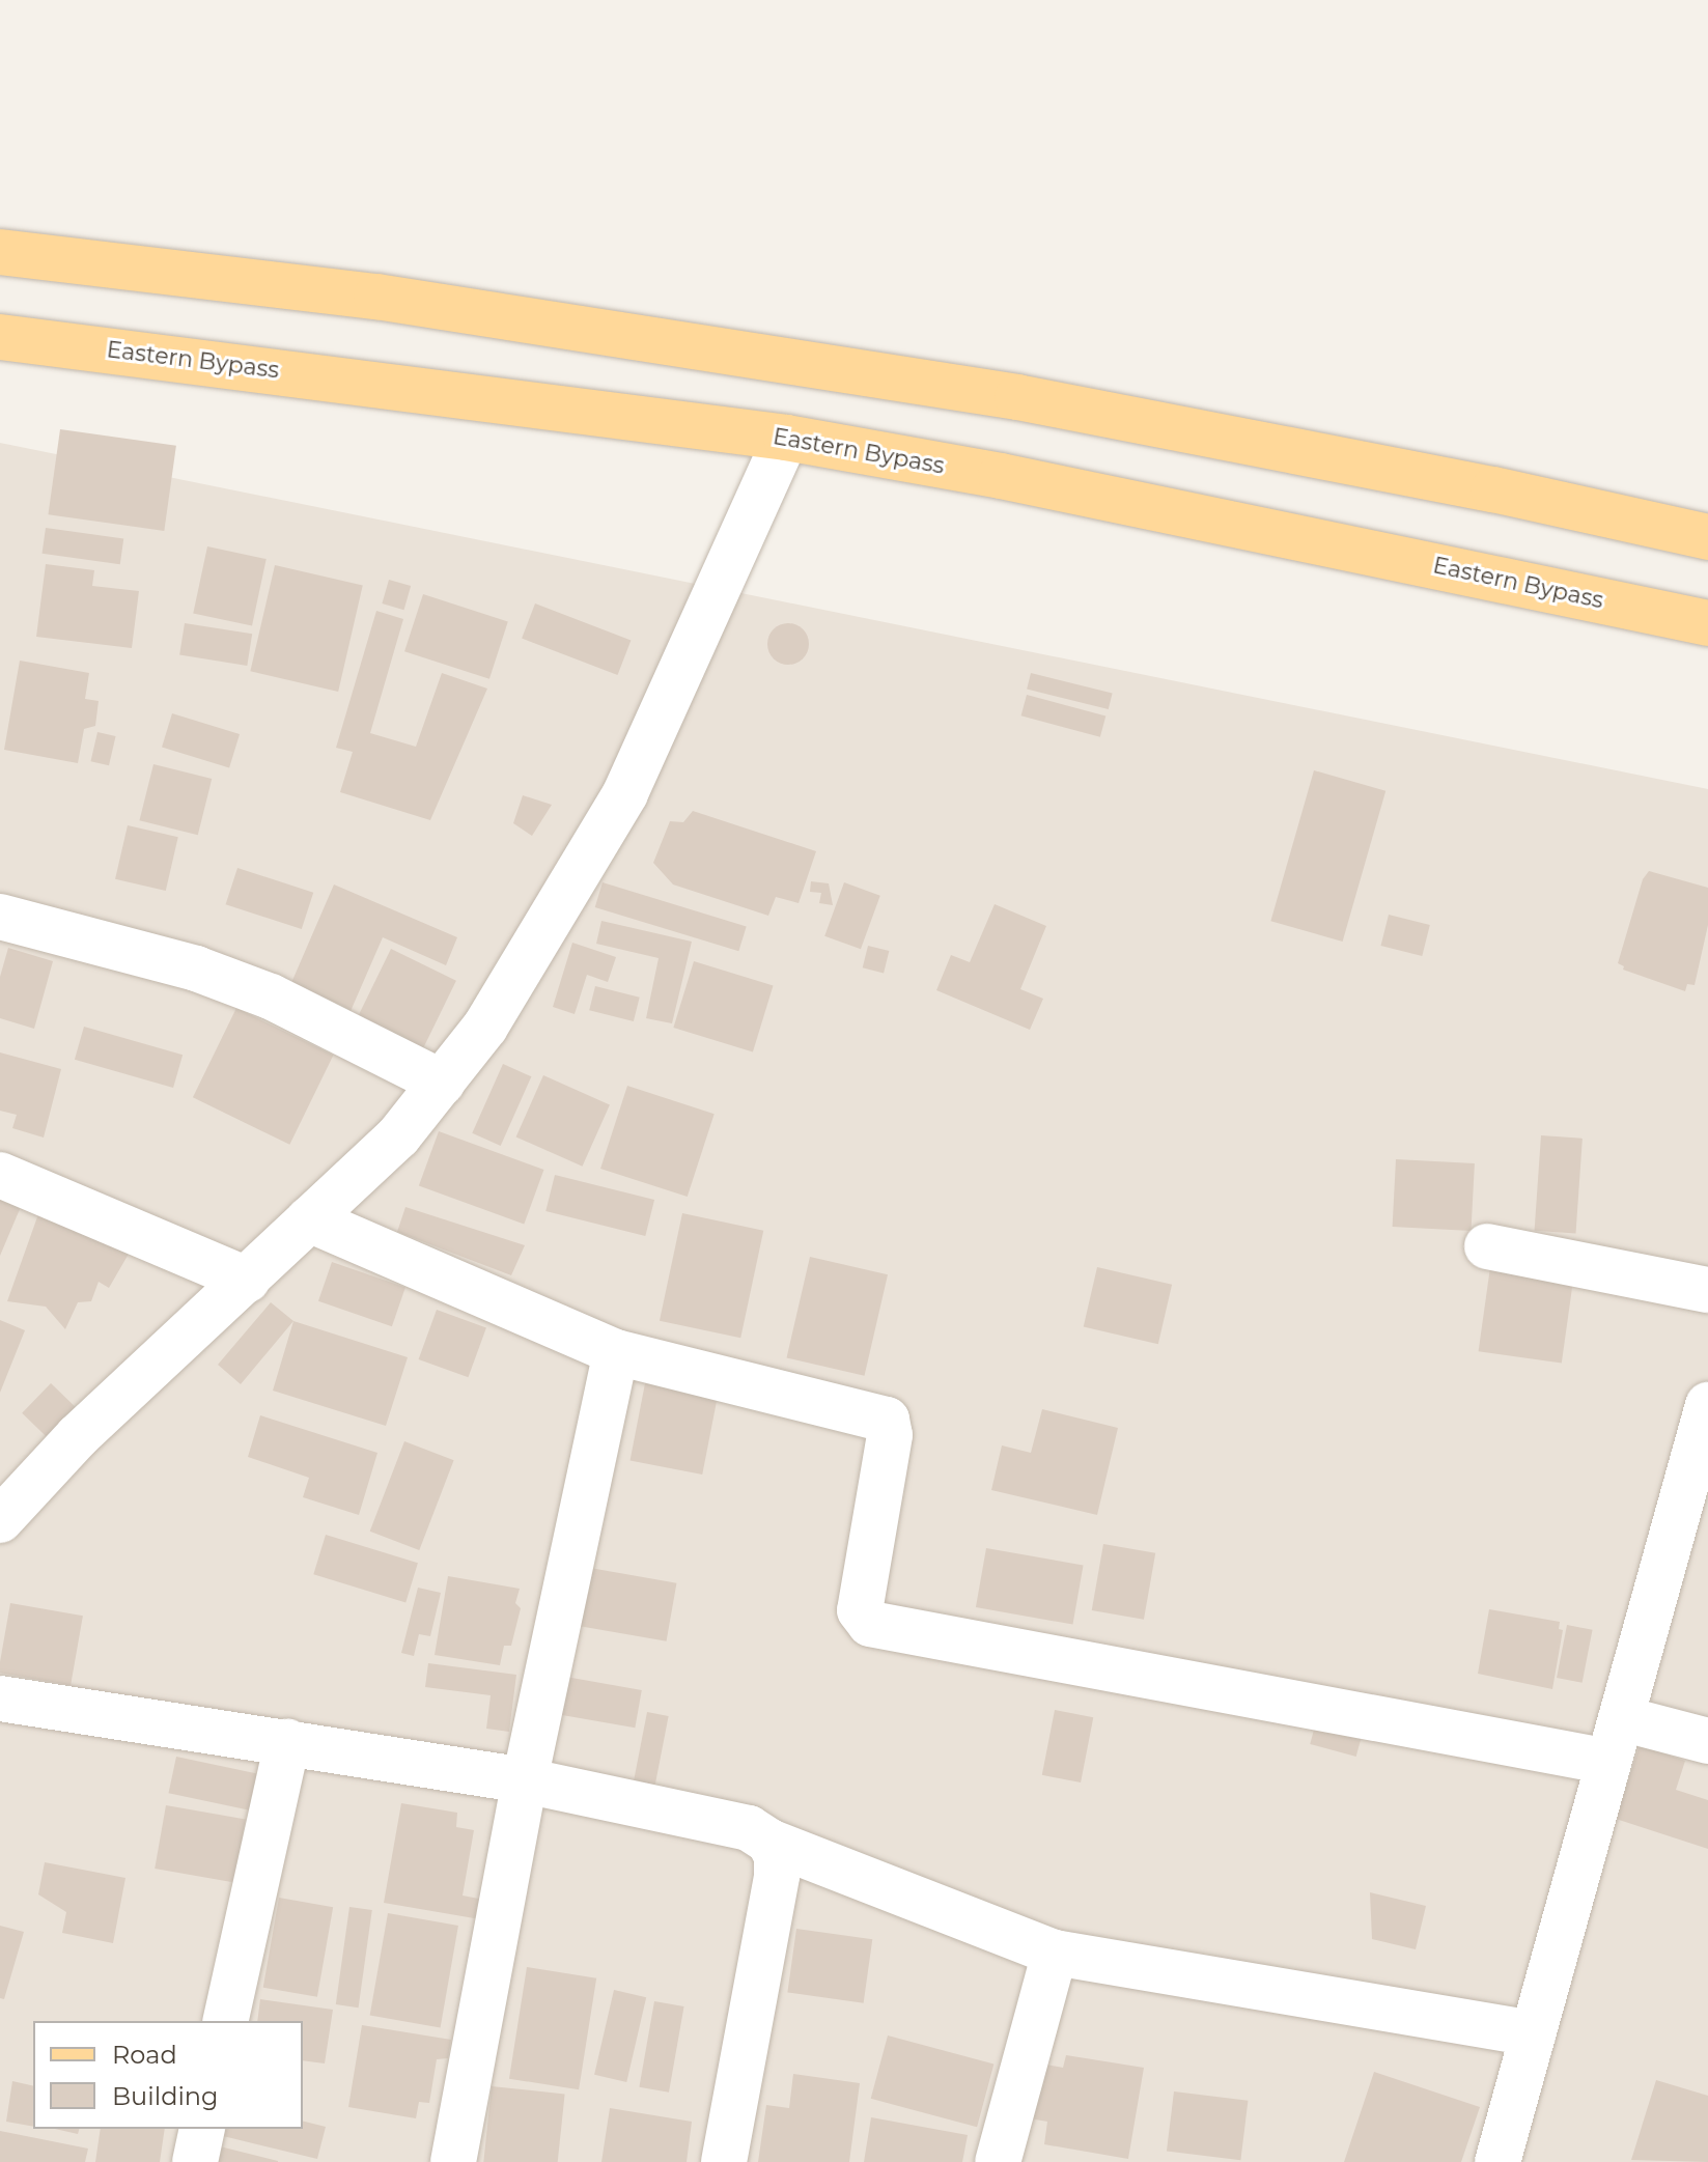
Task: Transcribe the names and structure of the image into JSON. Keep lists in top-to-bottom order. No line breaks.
{"streets":{"main road":["Eastern Bypass"]},"legend":["Road","Building"]}
